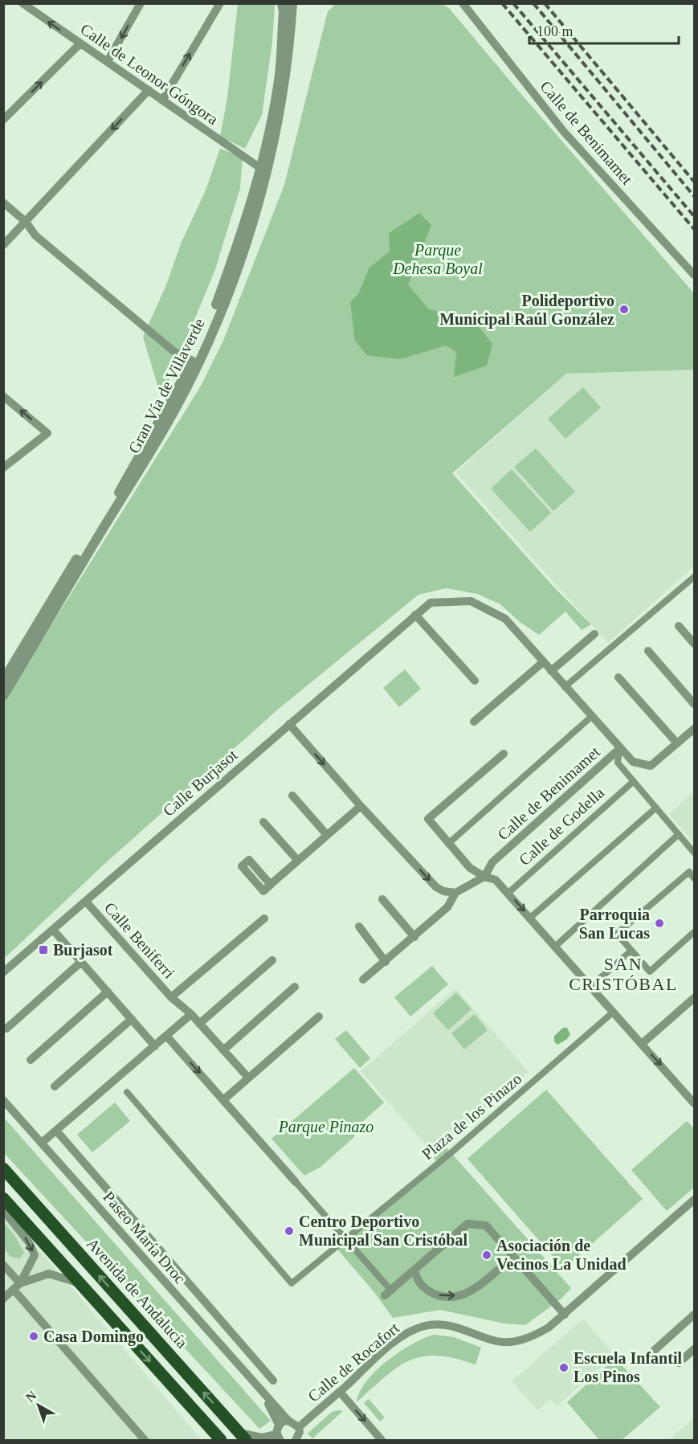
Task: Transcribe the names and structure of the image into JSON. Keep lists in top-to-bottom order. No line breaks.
{"streets":{"main road":["Avenida de Andalucía"],"street":["Calle de Leonor Góngora","Calle de Benimamet","Gran Vía de Villaverde","Calle Burjasot","Calle de Godella","Calle Beniferri","Plaza de los Pinazo","Paseo María Droc","Calle de Rocafort"]},"crossings":[["Calle de Leonor Góngora","Gran Vía de Villaverde"],["Calle de Benimamet","Calle Burjasot"],["Calle Burjasot","Calle Beniferri"],["Paseo María Droc","Calle de Rocafort"]],"districts":["SAN CRISTÓBAL"],"parks":["Parque Dehesa Boyal","Parque Pinazo"],"places":{"other":["Polideportivo Municipal Raúl González","Parroquia San Lucas","Centro Deportivo Municipal San Cristóbal","Asociación de Vecinos La Unidad","Casa Domingo","Escuela Infantil Los Pinos"],"transit":["Burjasot"]},"scale_bar":"100 m","north":"top left"}
